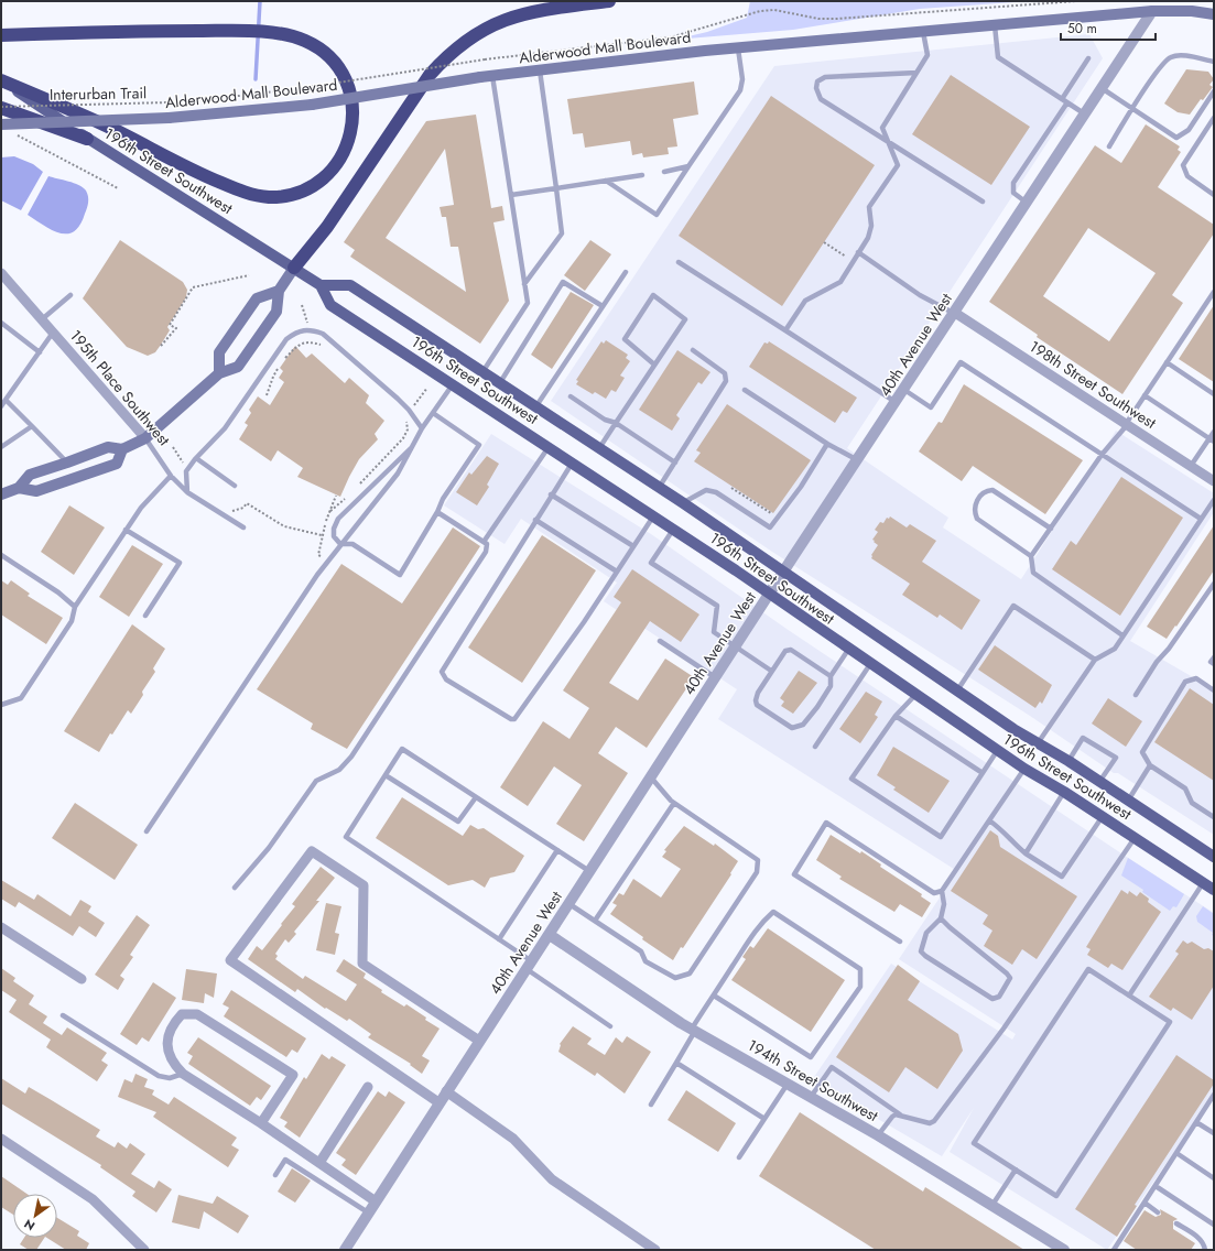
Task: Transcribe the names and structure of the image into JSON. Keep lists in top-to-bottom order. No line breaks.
{"streets":{"main road":["Alderwood Mall Boulevard","196th Street Southwest"],"street":["40th Avenue West","198th Street Southwest","195th Place Southwest","194th Street Southwest"],"path":["Interurban Trail"]},"crossings":[["Alderwood Mall Boulevard","40th Avenue West"],["196th Street Southwest","40th Avenue West"],["40th Avenue West","198th Street Southwest"],["40th Avenue West","194th Street Southwest"]],"scale_bar":"50 m","north":"bottom left"}
